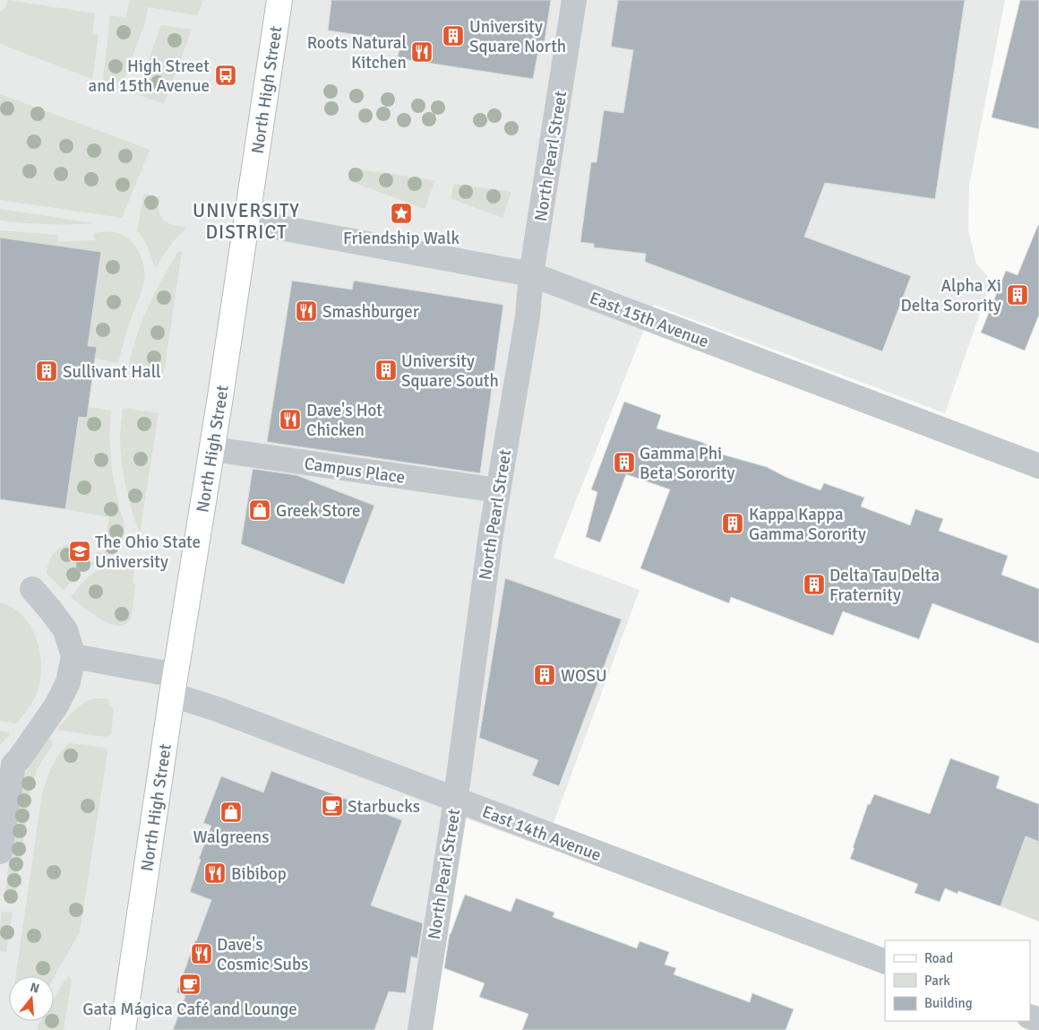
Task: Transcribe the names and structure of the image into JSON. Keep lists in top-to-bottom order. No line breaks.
{"streets":{"main road":["North High Street"],"street":["North Pearl Street","East 15th Avenue","Campus Place","East 14th Avenue"]},"crossings":[["North High Street","East 15th Avenue"],["North High Street","Campus Place"],["North High Street","East 14th Avenue"],["North Pearl Street","East 15th Avenue"],["North Pearl Street","Campus Place"],["North Pearl Street","East 14th Avenue"]],"districts":["UNIVERSITY DISTRICT"],"places":{"building":["University Square North","Alpha Xi Delta Sorority","University Square South","Sullivant Hall","Gamma Phi Beta Sorority","Kappa Kappa Gamma Sorority","Delta Tau Delta Fraternity","WOSU"],"restaurant":["Roots Natural Kitchen","Smashburger","Dave's Hot Chicken","Bibibop","Dave's Cosmic Subs"],"bus stop":["High Street and 15th Avenue"],"place":["Friendship Walk"],"shop":["Greek Store","Walgreens"],"school or university":["The Ohio State University"],"cafe":["Starbucks","Gata Mágica Café and Lounge"]},"legend":["Road","Park","Building"],"north":"top"}
